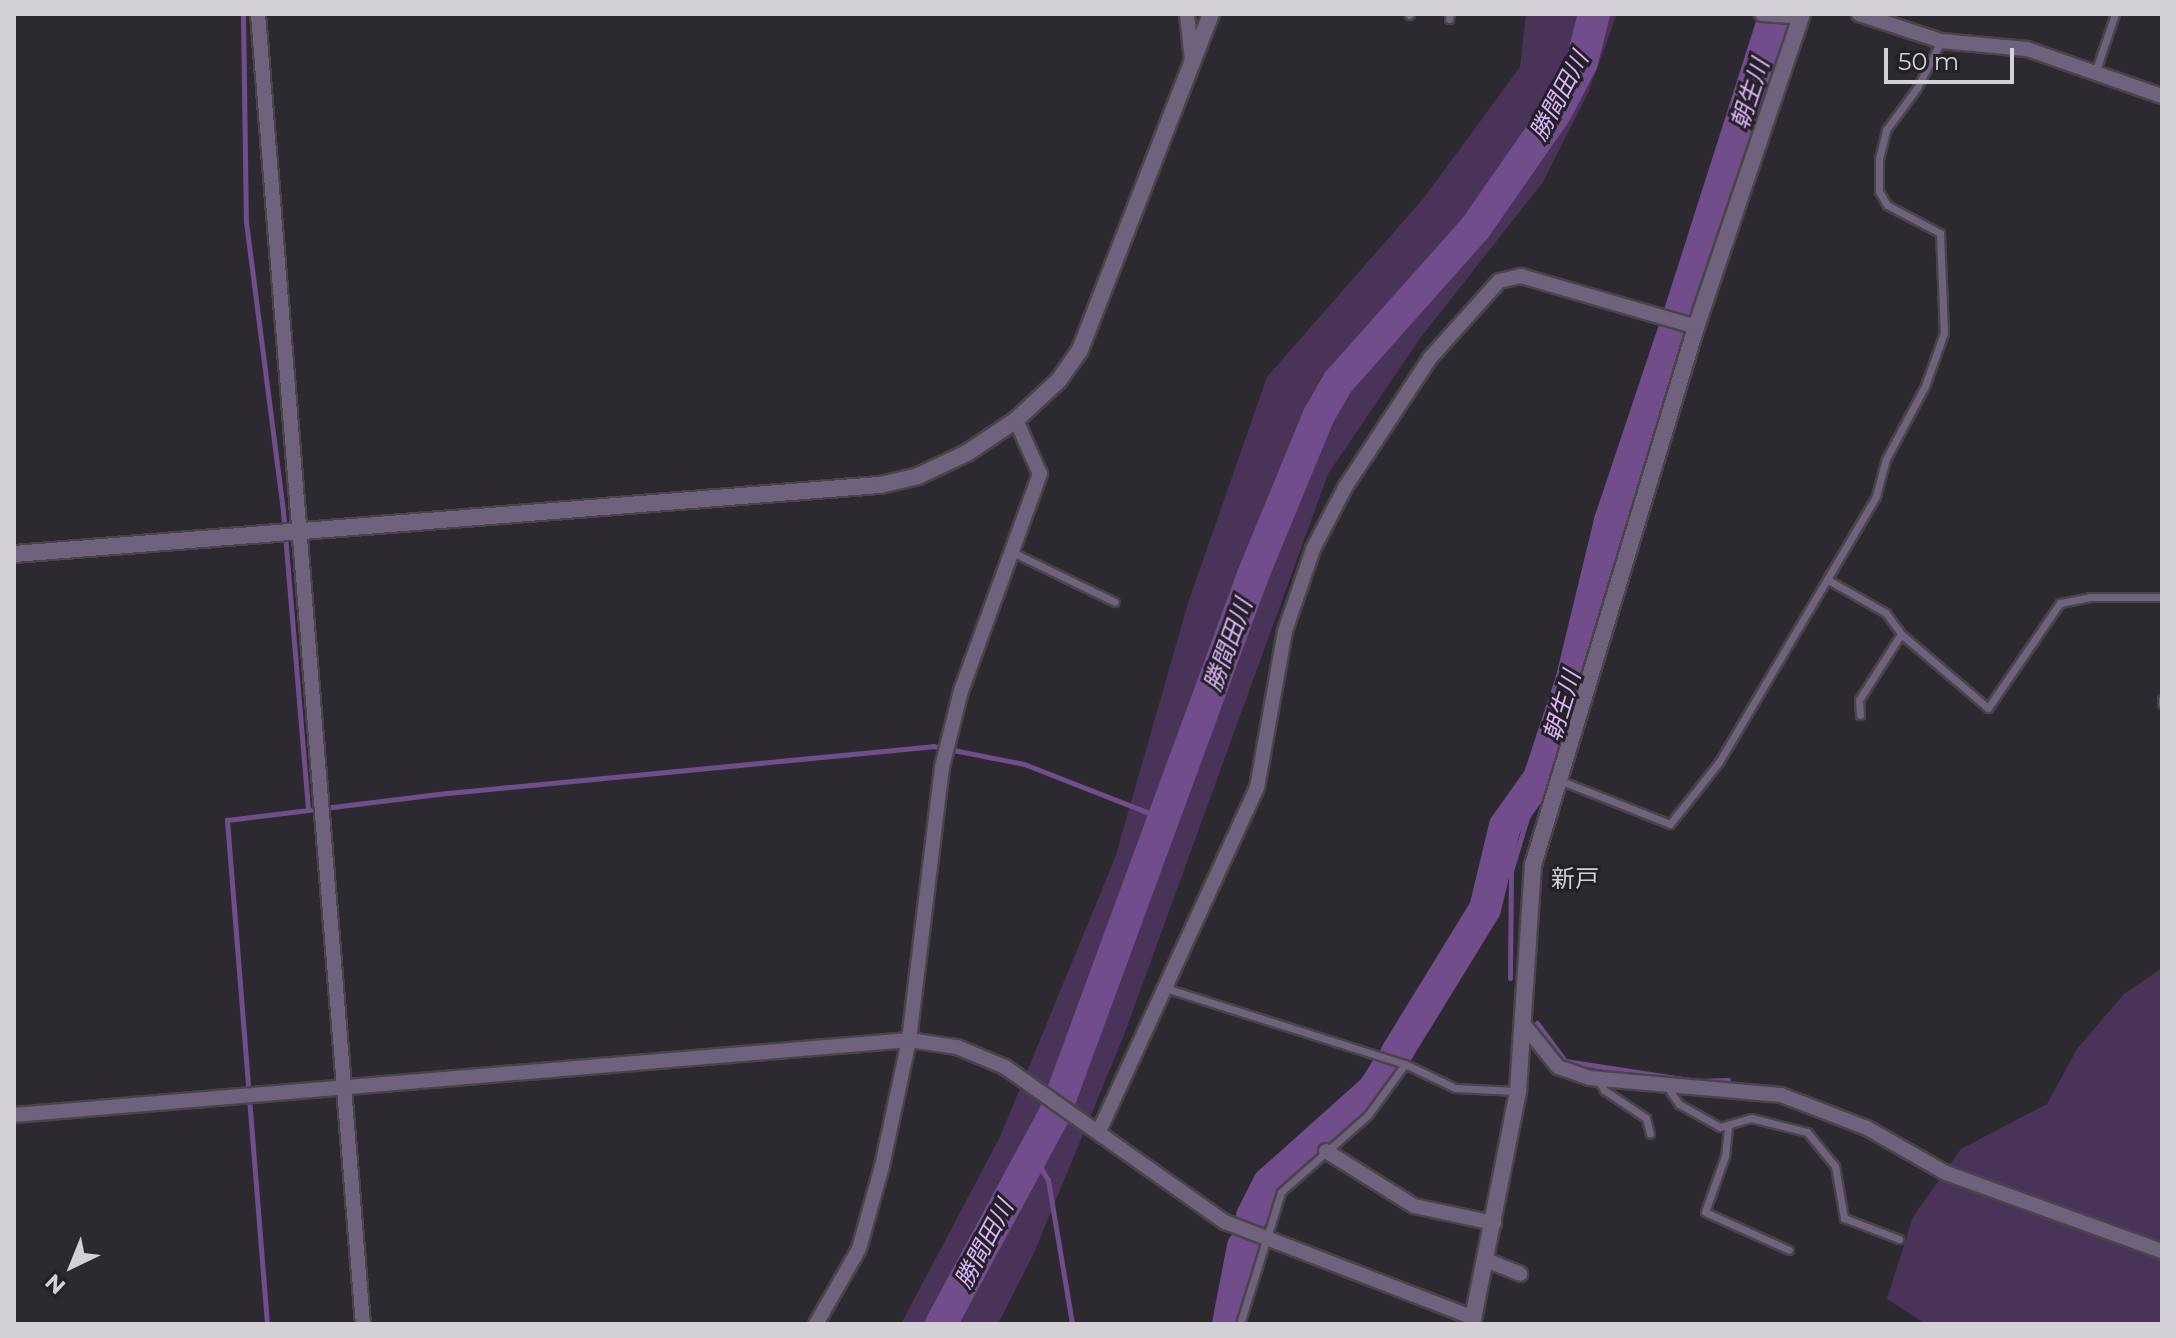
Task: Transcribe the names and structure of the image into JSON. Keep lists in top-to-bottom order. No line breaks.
{"districts":["新戸"],"water":["朝生川","勝間田川"],"scale_bar":"50 m","north":"bottom left"}
